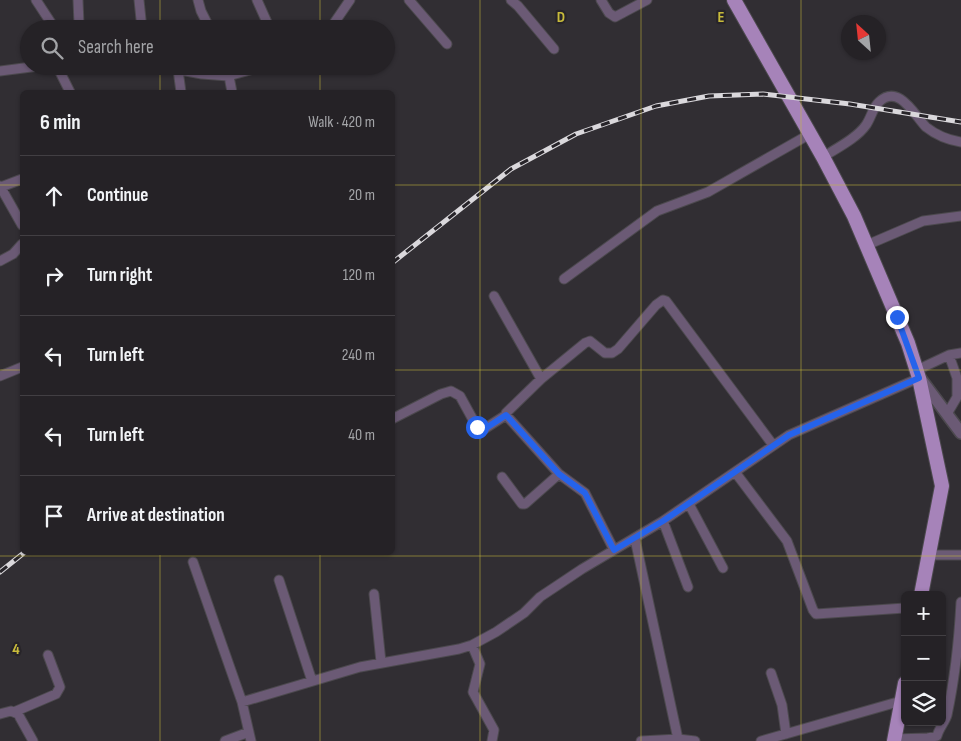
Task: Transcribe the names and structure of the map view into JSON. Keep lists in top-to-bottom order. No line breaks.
{"north":"top left","page":{"search":"Search here","heading":["6 min","Walk · 420 m"],"list":[["Continue","20 m"],["Turn right","120 m"],["Turn left","240 m"],["Turn left","40 m"],"Arrive at destination"],"map_buttons":["+","−"]},"grid":{"columns":["D","E"],"rows":["4"]}}
